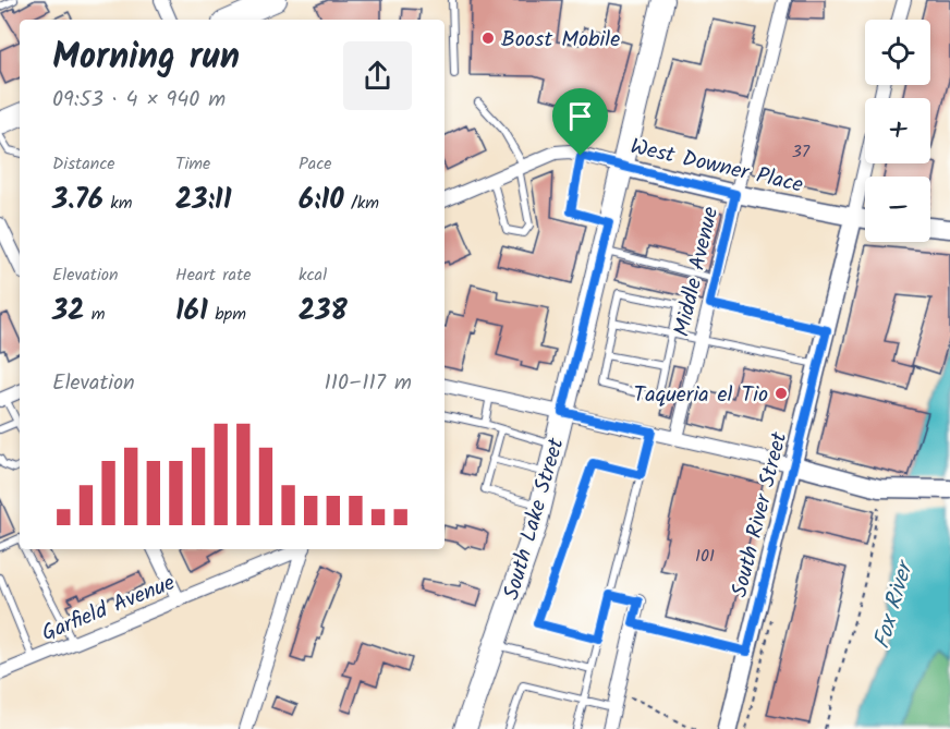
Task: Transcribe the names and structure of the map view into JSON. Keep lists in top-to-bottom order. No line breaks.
{"streets":{"main road":["South Lake Street"],"street":["West Downer Place","Middle Avenue","South River Street","Garfield Avenue"]},"crossings":[["West Downer Place","Middle Avenue"],["West Downer Place","South River Street"],["West Downer Place","South Lake Street"]],"water":["Fox River"],"places":["Boost Mobile","Taqueria el Tio"],"house_numbers":["37","101"],"page":{"map_buttons":["+","−"],"heading":["Morning run","09:53 · 4 × 940 m"],"stats":[["Distance","3.76 km"],["Time","23:11"],["Pace","6:10 /km"],["Elevation","32 m"],["Heart rate","161 bpm"],["kcal","238"]],"chart":["Elevation","110–117 m"]}}
